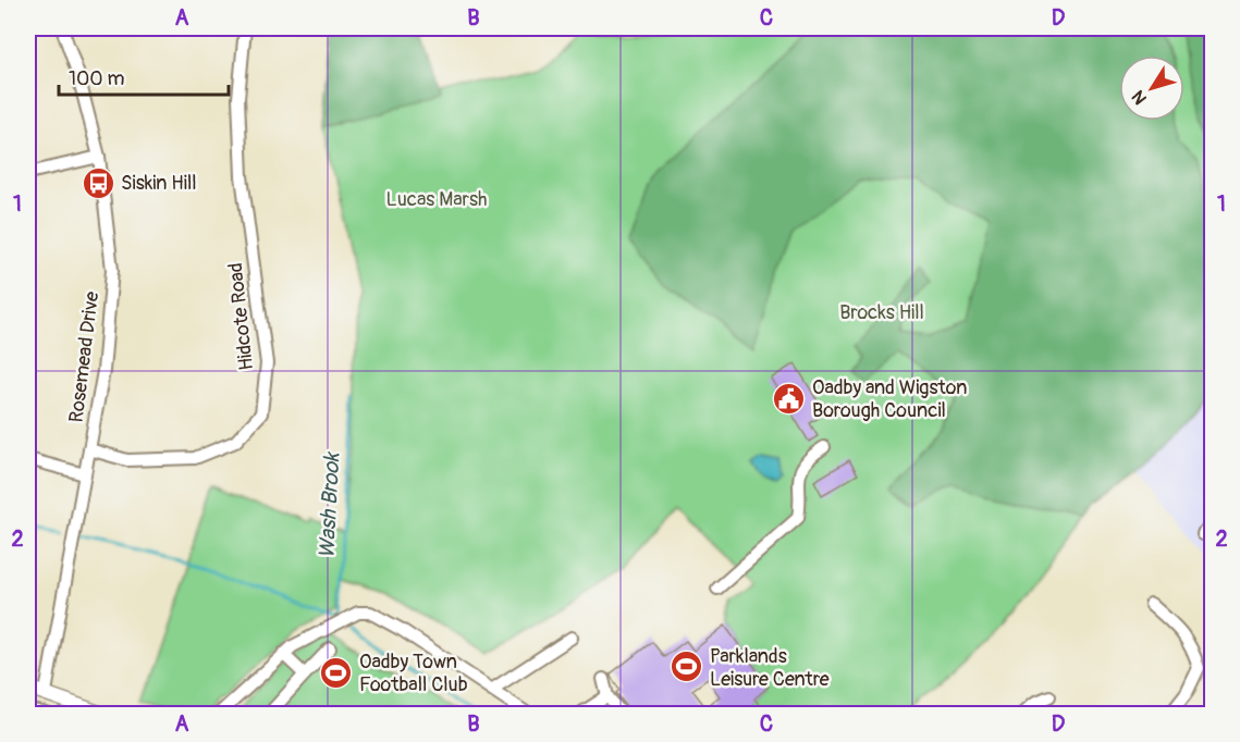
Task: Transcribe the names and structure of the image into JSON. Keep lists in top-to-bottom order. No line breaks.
{"streets":{"street":["Hidcote Road","Rosemead Drive"]},"crossings":[["Hidcote Road","Rosemead Drive"]],"water":["Wash Brook"],"parks":["Lucas Marsh","Brocks Hill"],"places":{"bus stop":["Siskin Hill"],"public building":["Oadby and Wigston Borough Council"],"sports":["Parklands Leisure Centre","Oadby Town Football Club"]},"scale_bar":"100 m","north":"bottom left","grid":{"columns":["A","B","C","D"],"rows":["1","2"]}}
